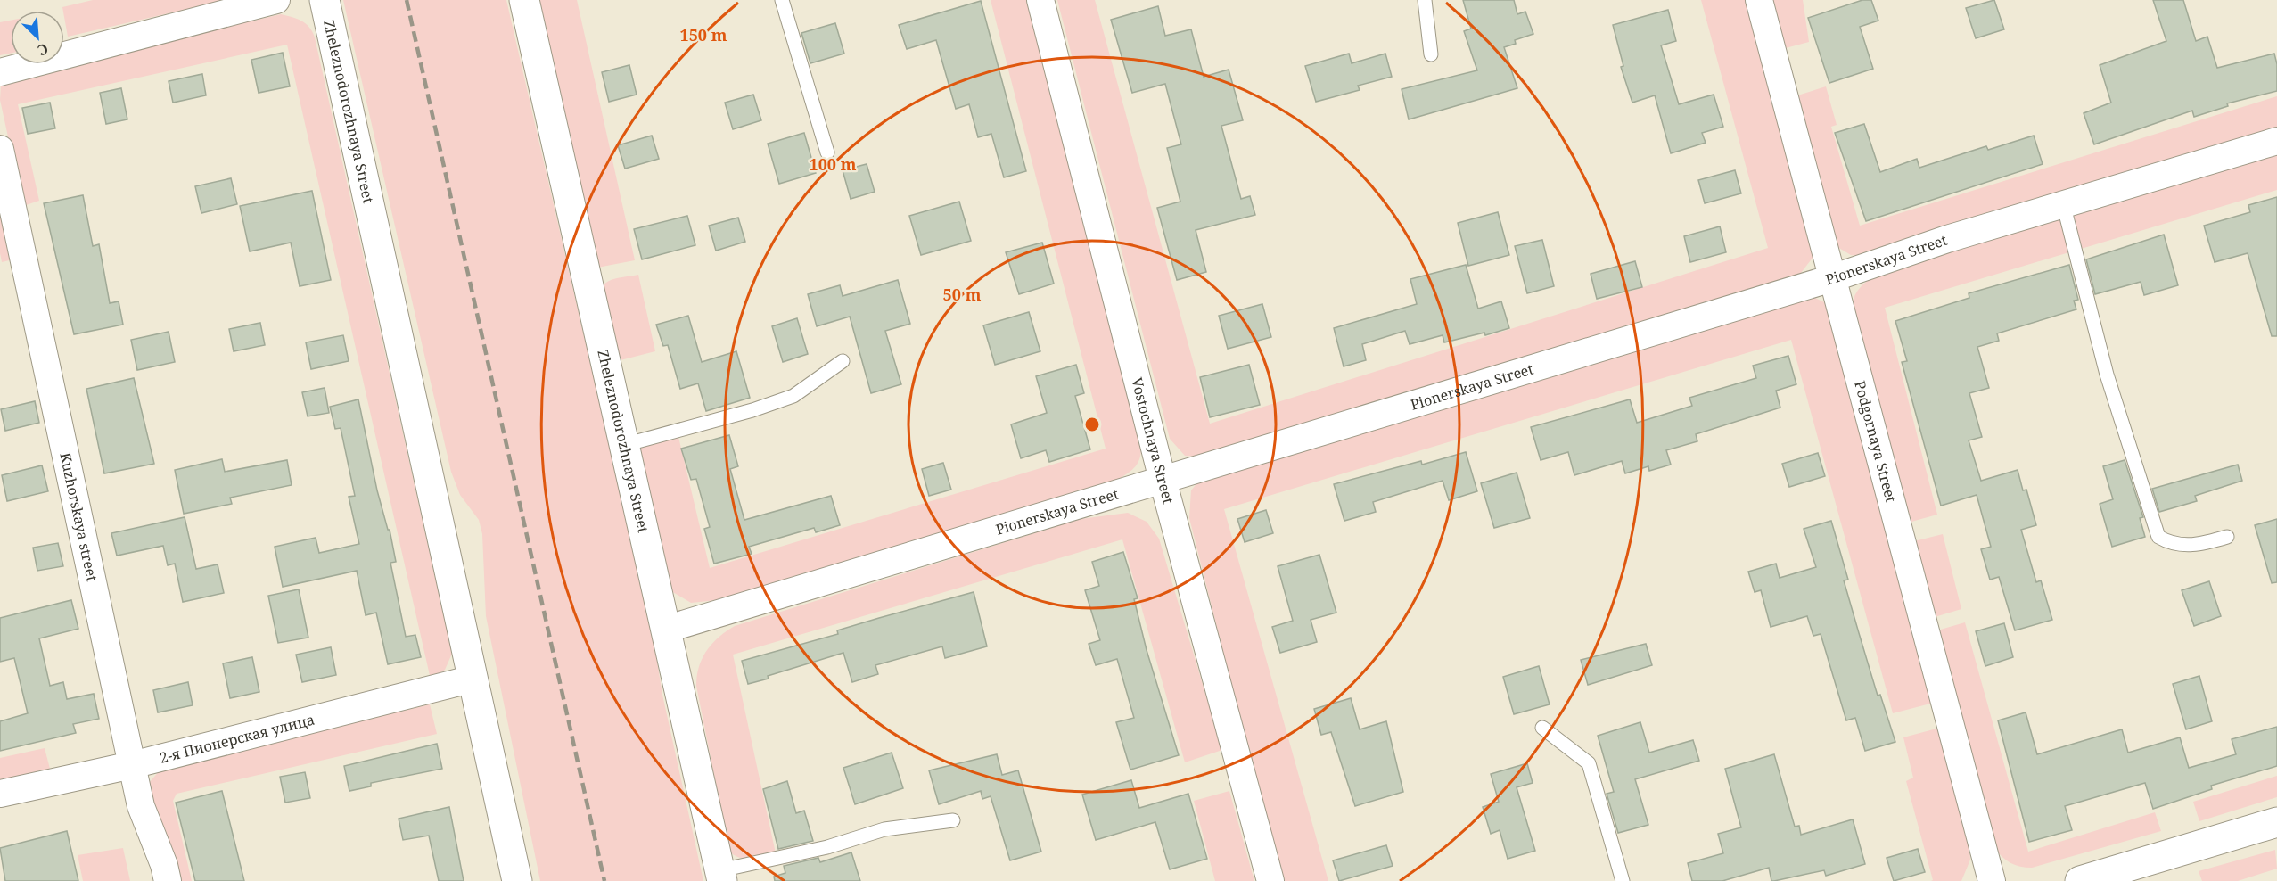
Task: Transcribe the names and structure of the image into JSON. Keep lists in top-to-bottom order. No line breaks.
{"streets":{"street":["Zheleznodorozhnaya Street","Pionerskaya Street","Podgornaya Street","Vostochnaya Street","Kuzhorskaya street","2-я Пионерская улица"]},"crossings":[["Zheleznodorozhnaya Street","Pionerskaya Street"],["Zheleznodorozhnaya Street","2-я Пионерская улица"],["Pionerskaya Street","Podgornaya Street"],["Pionerskaya Street","Vostochnaya Street"],["Kuzhorskaya street","2-я Пионерская улица"]],"north":"bottom right","rings":["150 m","100 m","50 m"]}
